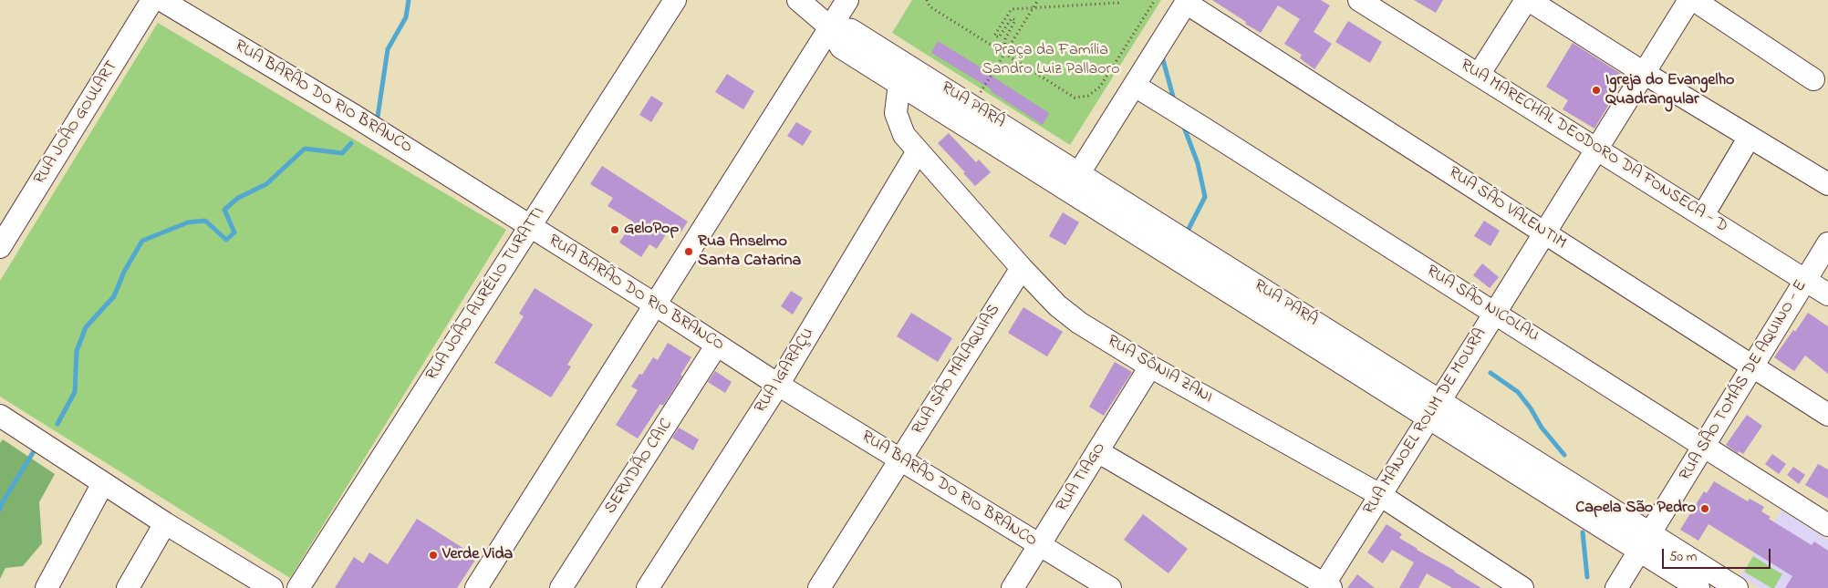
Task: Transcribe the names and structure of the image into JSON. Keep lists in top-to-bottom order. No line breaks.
{"streets":{"street":["RUA BARÃO DO RIO BRANCO","RUA PARÁ","RUA JOÃO GOULART","RUA MARECHAL DEODORO DA FONSECA - D","RUA SÃO VALENTIM","RUA JOÃO AURÉLIO TURATTI","RUA SÃO NICOLAU","RUA SÃO MALAQUIAS","RUA SÔNIA ZANI","RUA IGARAÇU","RUA SÃO TOMÁS DE AQUINO - E","RUA MANOEL ROLIM DE MOURA","SERVIDÃO CAIC","RUA TIAGO"]},"crossings":[["RUA BARÃO DO RIO BRANCO","RUA JOÃO AURÉLIO TURATTI"],["RUA BARÃO DO RIO BRANCO","RUA SÃO MALAQUIAS"],["RUA BARÃO DO RIO BRANCO","RUA IGARAÇU"],["RUA BARÃO DO RIO BRANCO","SERVIDÃO CAIC"],["RUA BARÃO DO RIO BRANCO","RUA TIAGO"],["RUA PARÁ","RUA SÔNIA ZANI"],["RUA PARÁ","RUA SÃO TOMÁS DE AQUINO - E"],["RUA PARÁ","RUA MANOEL ROLIM DE MOURA"],["RUA MARECHAL DEODORO DA FONSECA - D","RUA SÃO TOMÁS DE AQUINO - E"],["RUA MARECHAL DEODORO DA FONSECA - D","RUA MANOEL ROLIM DE MOURA"],["RUA SÃO VALENTIM","RUA SÃO TOMÁS DE AQUINO - E"],["RUA SÃO VALENTIM","RUA MANOEL ROLIM DE MOURA"],["RUA SÃO NICOLAU","RUA SÃO TOMÁS DE AQUINO - E"],["RUA SÃO NICOLAU","RUA MANOEL ROLIM DE MOURA"],["RUA SÃO MALAQUIAS","RUA SÔNIA ZANI"],["RUA SÔNIA ZANI","RUA IGARAÇU"],["RUA SÔNIA ZANI","RUA MANOEL ROLIM DE MOURA"],["RUA SÔNIA ZANI","RUA TIAGO"]],"parks":["Praça da Família Sandro Luiz Pallaoro"],"places":["Igreja do Evangelho Quadrangular","GeloPop","Rua Anselmo Santa Catarina","Capela São Pedro","Verde Vida"],"scale_bar":"50 m"}
